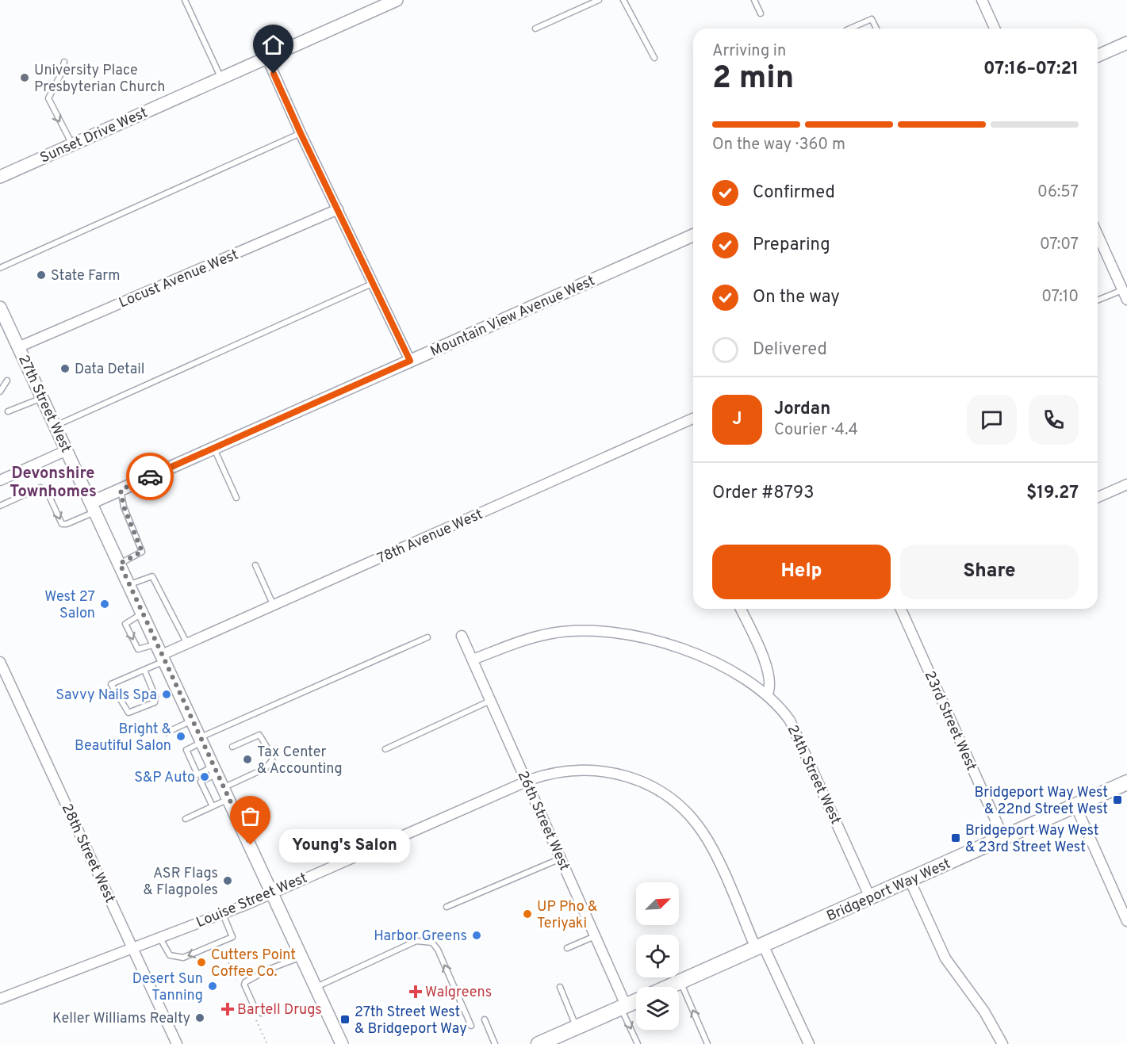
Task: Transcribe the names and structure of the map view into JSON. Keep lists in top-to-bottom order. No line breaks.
{"streets":{"main road":["Bridgeport Way West"],"street":["Sunset Drive West","Locust Avenue West","Mountain View Avenue West","27th Street West","78th Avenue West","23rd Street West","24th Street West","26th Street West","28th Street West","Louise Street West"]},"crossings":[["Locust Avenue West","27th Street West"],["Mountain View Avenue West","27th Street West"],["27th Street West","78th Avenue West"],["27th Street West","Louise Street West"],["23rd Street West","Bridgeport Way West"],["24th Street West","26th Street West"],["24th Street West","Bridgeport Way West"],["26th Street West","Louise Street West"],["28th Street West","Louise Street West"],["Bridgeport Way West","Louise Street West"]],"districts":["Devonshire Townhomes"],"places":{"other":["University Place Presbyterian Church","State Farm","Data Detail","West 27 Salon","Savvy Nails Spa","Bright & Beautiful Salon","Tax Center & Accounting","S&P Auto","Young's Salon","ASR Flags & Flagpoles","UP Pho & Teriyaki","Harbor Greens","Cutters Point Coffee Co.","Desert Sun Tanning","Keller Williams Realty"],"transit":["Bridgeport Way West & 22nd Street West","Bridgeport Way West & 23rd Street West","27th Street West & Bridgeport Way"],"health":["Walgreens","Bartell Drugs"]},"north":"top right","page":{"heading":["2 min","Arriving in","07:16–07:21"],"panel":["Jordan","Courier · 4.4","Order #8793","$19.27"],"bar":"On the way · 360 m","list":[["Confirmed","06:57"],["Preparing","07:07"],["On the way","07:10"],"Delivered"],"round":"J","buttons":["Help","Share"],"bubble":"Young's Salon"}}
